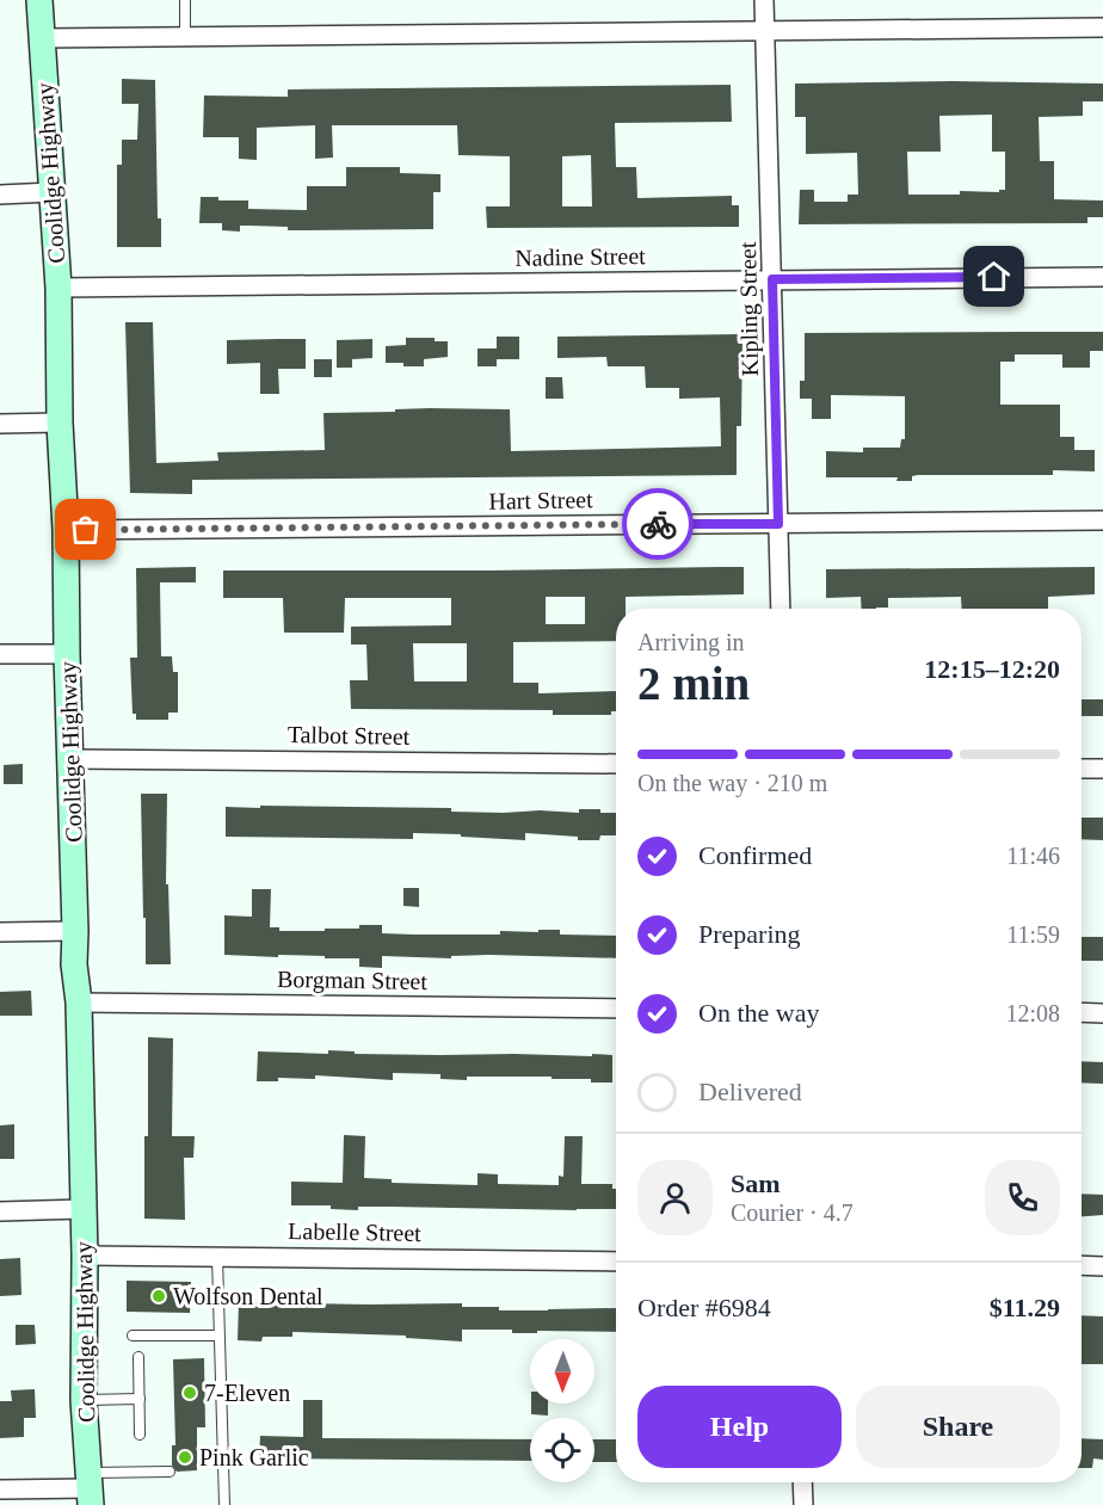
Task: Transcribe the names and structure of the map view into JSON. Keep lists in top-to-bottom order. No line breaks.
{"streets":{"main road":["Coolidge Highway"],"street":["Nadine Street","Kipling Street","Hart Street","Talbot Street","Borgman Street","Labelle Street"]},"crossings":[["Coolidge Highway","Nadine Street"],["Coolidge Highway","Hart Street"],["Coolidge Highway","Talbot Street"],["Coolidge Highway","Borgman Street"],["Coolidge Highway","Labelle Street"],["Nadine Street","Kipling Street"],["Kipling Street","Hart Street"]],"places":["Wolfson Dental","7-Eleven","Pink Garlic"],"north":"bottom","page":{"heading":["2 min","Arriving in","12:15–12:20"],"panel":["Sam","Courier · 4.7","Order #6984","$11.29"],"bar":"On the way · 210 m","list":[["Confirmed","11:46"],["Preparing","11:59"],["On the way","12:08"],"Delivered"],"buttons":["Help","Share"]}}
